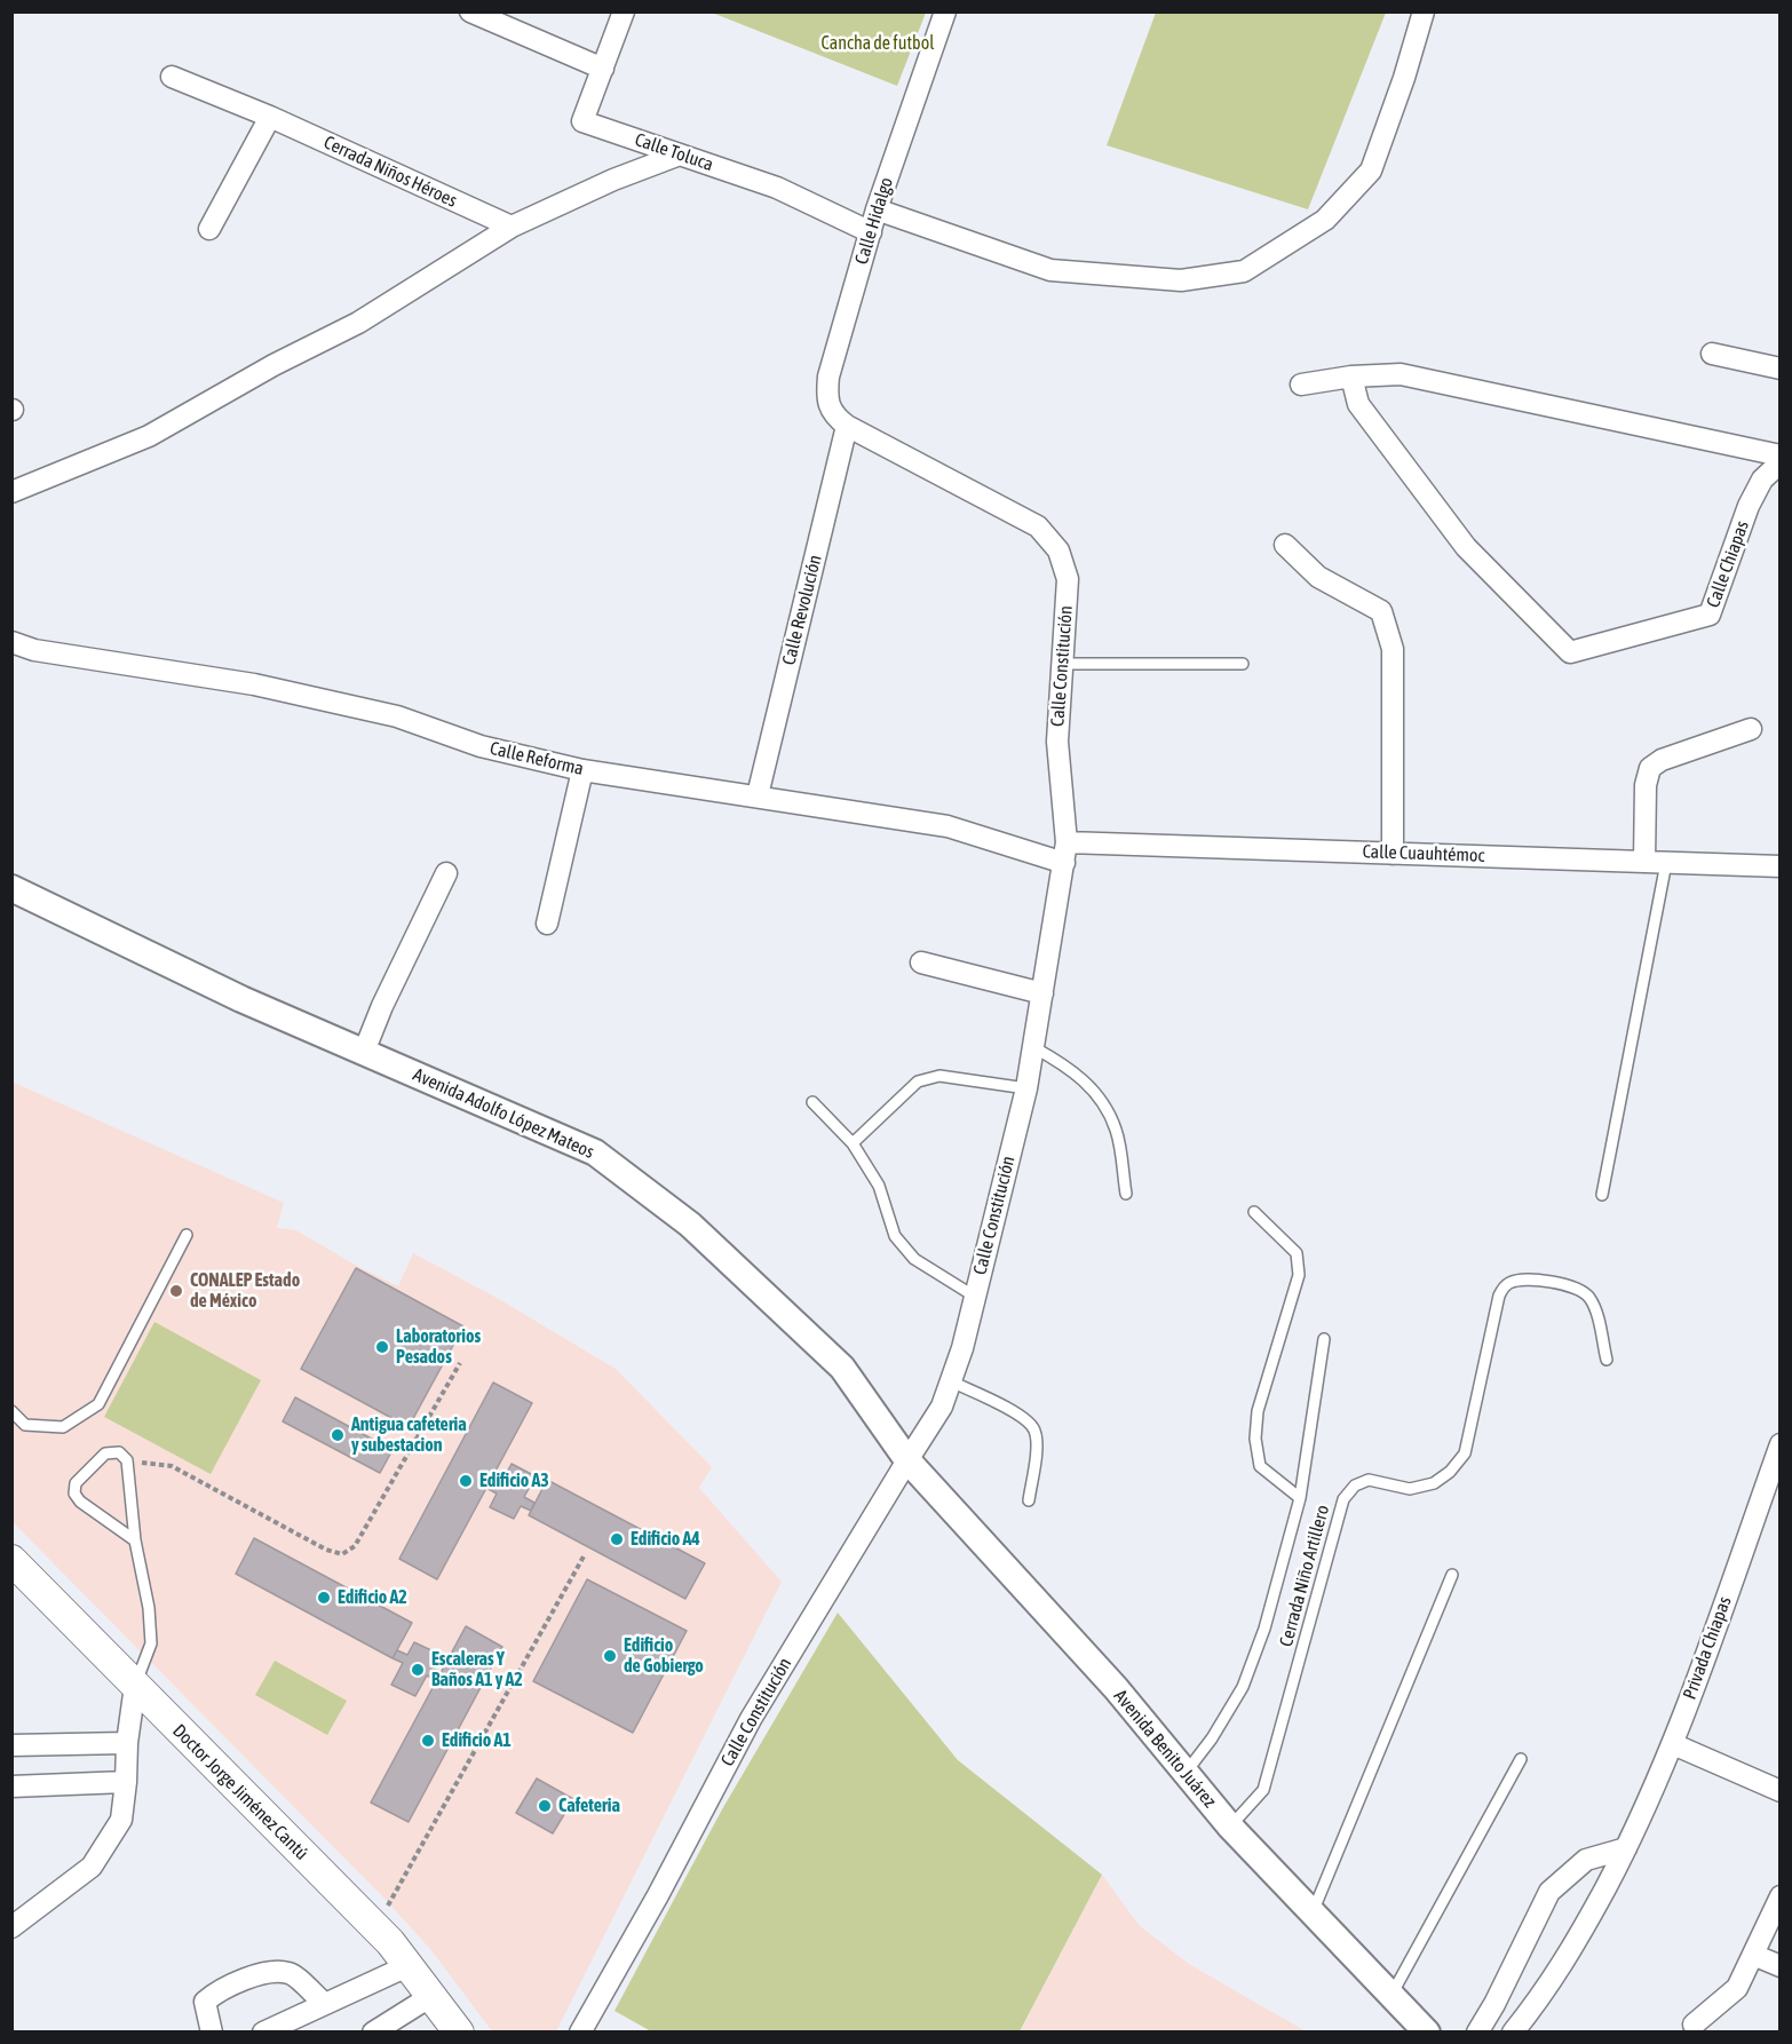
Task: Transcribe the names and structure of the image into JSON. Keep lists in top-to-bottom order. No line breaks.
{"streets":{"main road":["Doctor Jorge Jiménez Cantú"],"street":["Calle Toluca","Cerrada Niños Héroes","Calle Hidalgo","Calle Chiapas","Calle Revolución","Calle Constitución","Calle Reforma","Calle Cuauhtémoc","Avenida Adolfo López Mateos","Privada Chiapas","Avenida Benito Juárez"],"lane":["Cerrada Niño Artillero"]},"crossings":[["Calle Toluca","Calle Hidalgo"],["Calle Hidalgo","Calle Revolución"],["Calle Hidalgo","Calle Constitución"],["Calle Revolución","Calle Constitución"],["Calle Revolución","Calle Reforma"],["Calle Constitución","Calle Reforma"],["Calle Constitución","Calle Cuauhtémoc"],["Calle Constitución","Avenida Adolfo López Mateos"],["Calle Constitución","Avenida Benito Juárez"],["Avenida Adolfo López Mateos","Avenida Benito Juárez"],["Cerrada Niño Artillero","Avenida Benito Juárez"]],"parks":["Cancha de futbol"],"places":["CONALEP Estado de México","Laboratorios Pesados","Antigua cafeteria y subestacion","Edificio A3","Edificio A4","Edificio A2","Edificio de Gobiergo","Escaleras Y Baños A1 y A2","Edificio A1","Cafeteria"]}
